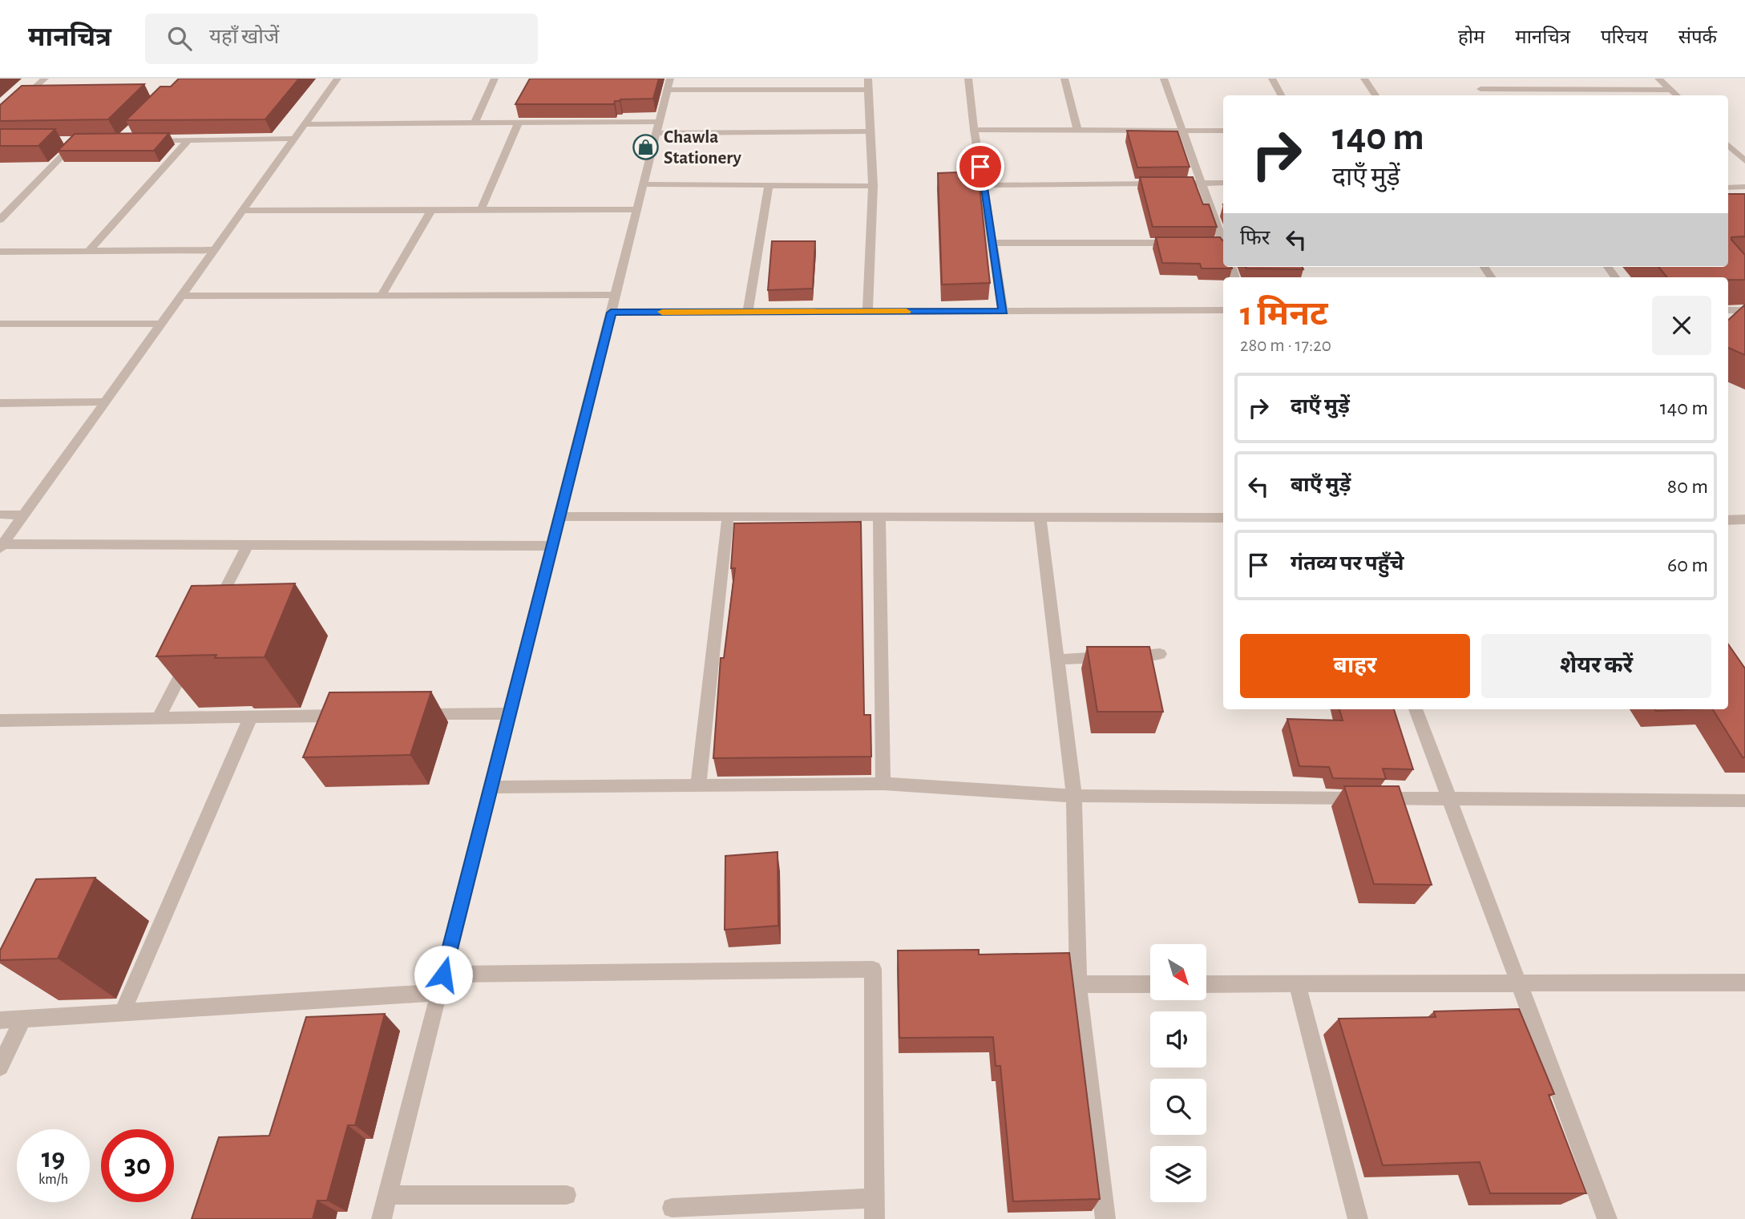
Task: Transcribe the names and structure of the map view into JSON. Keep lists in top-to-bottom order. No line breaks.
{"places":{"shop":["Chawla Stationery"]},"north":"bottom right","page":{"header":"मानचित्र","search":"यहाँ खोजें","nav":["होम","मानचित्र","परिचय","संपर्क"],"turn":["140 m","दाएँ मुड़ें"],"then":"फिर","heading":["1 मिनट","280 m · 17:20"],"list":[{"name":"दाएँ मुड़ें","value":"140 m"},{"name":"बाएँ मुड़ें","value":"80 m"},{"name":"गंतव्य पर पहुँचे","value":"60 m"}],"buttons":["बाहर","शेयर करें"],"speed":"19 km/h","limit":"30"}}
